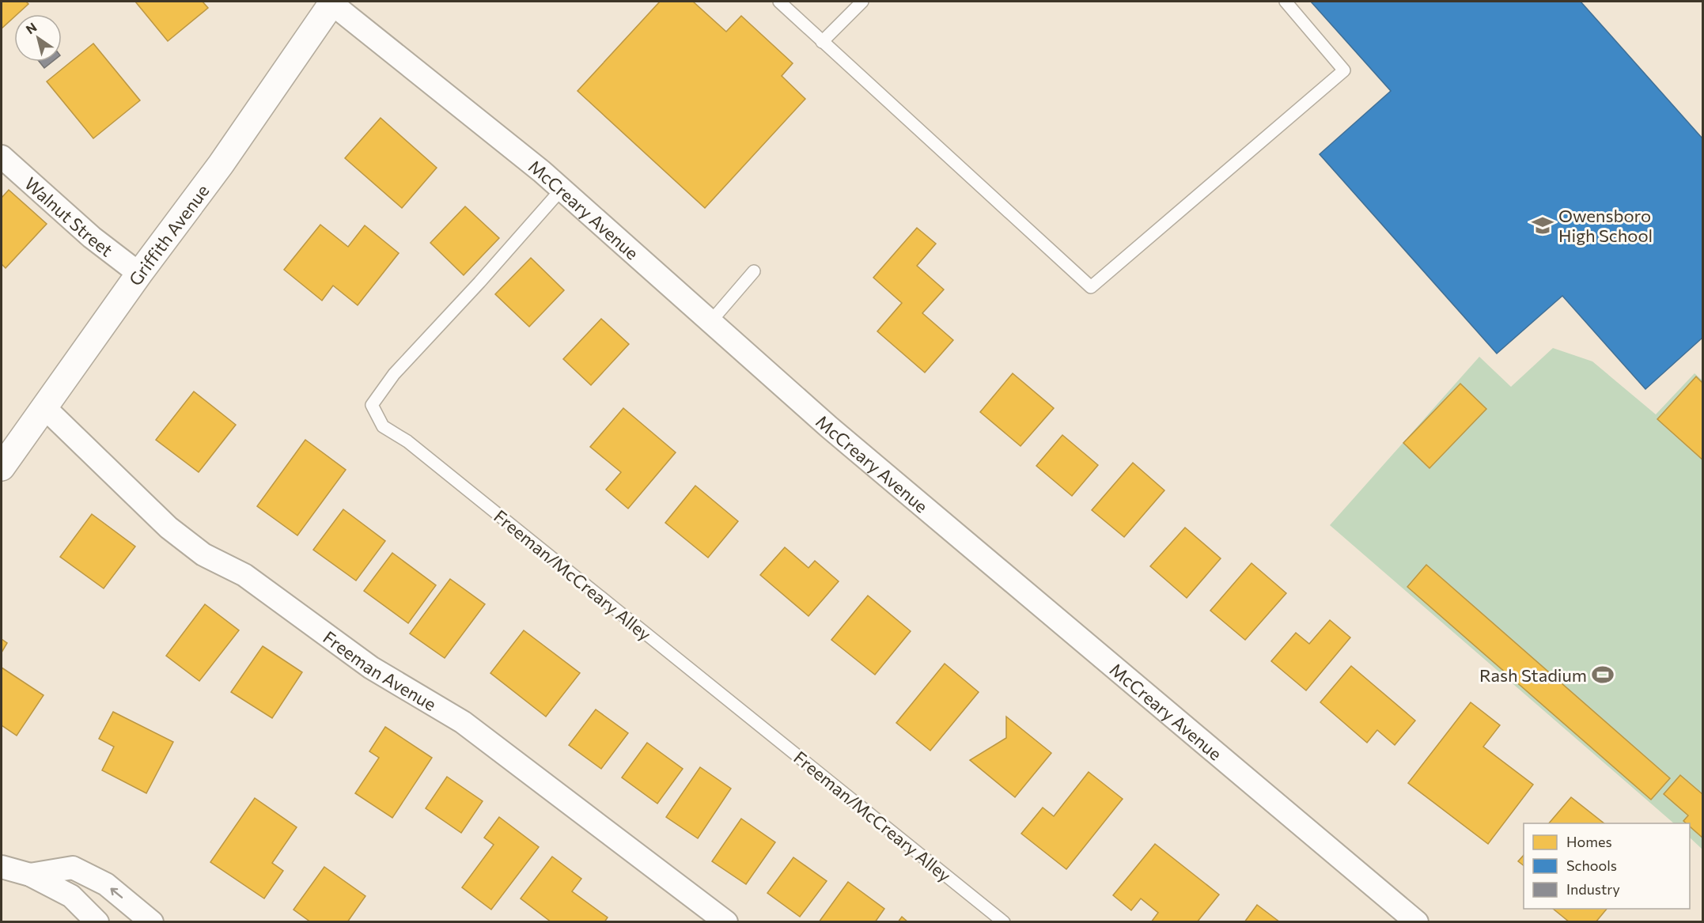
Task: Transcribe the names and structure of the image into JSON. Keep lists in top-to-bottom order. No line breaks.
{"streets":{"street":["McCreary Avenue","Walnut Street","Griffith Avenue","Freeman Avenue"],"lane":["Freeman/McCreary Alley"]},"crossings":[["McCreary Avenue","Griffith Avenue"],["McCreary Avenue","Freeman/McCreary Alley"],["Walnut Street","Griffith Avenue"],["Griffith Avenue","Freeman Avenue"]],"places":{"school or university":["Owensboro High School"],"sports":["Rash Stadium"]},"legend":["Homes","Schools","Industry"],"north":"top left"}
